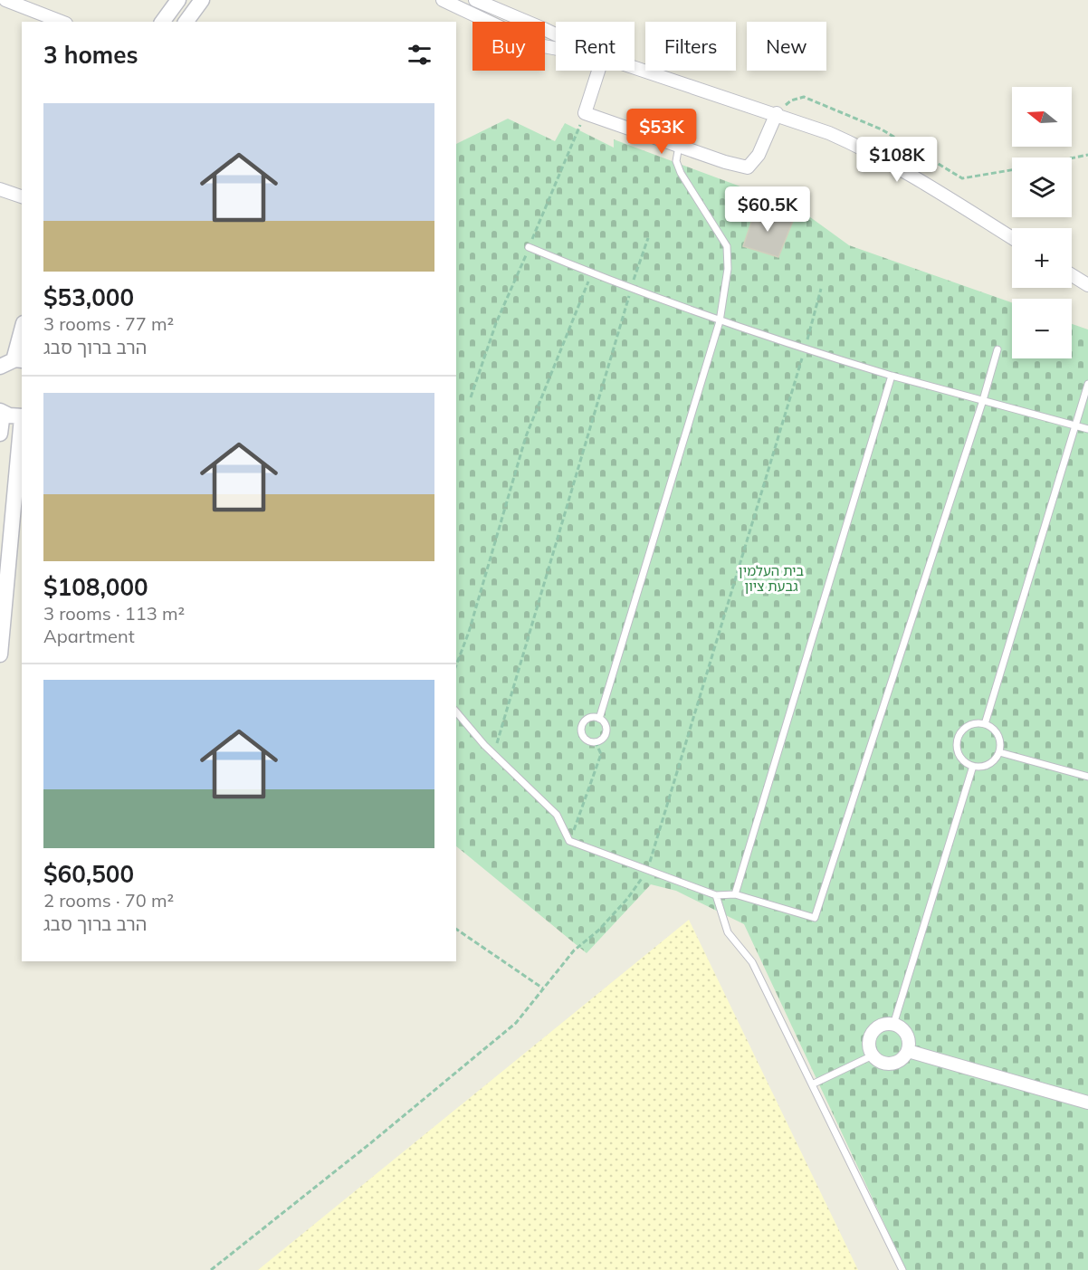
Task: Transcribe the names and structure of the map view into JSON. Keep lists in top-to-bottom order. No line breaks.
{"parks":["בית העלמין גבעת ציון"],"north":"left","page":{"chip":["Buy","Rent","Filters","New"],"heading":"3 homes","map_buttons":["+","−"],"list":[{"name":"$53,000","note":"3 rooms · 77 m² · הרב ברוך סבג"},{"name":"$108,000","note":"3 rooms · 113 m² · Apartment"},{"name":"$60,500","note":"2 rooms · 70 m² · הרב ברוך סבג"}],"price":["$53K","$108K","$60.5K"]}}
